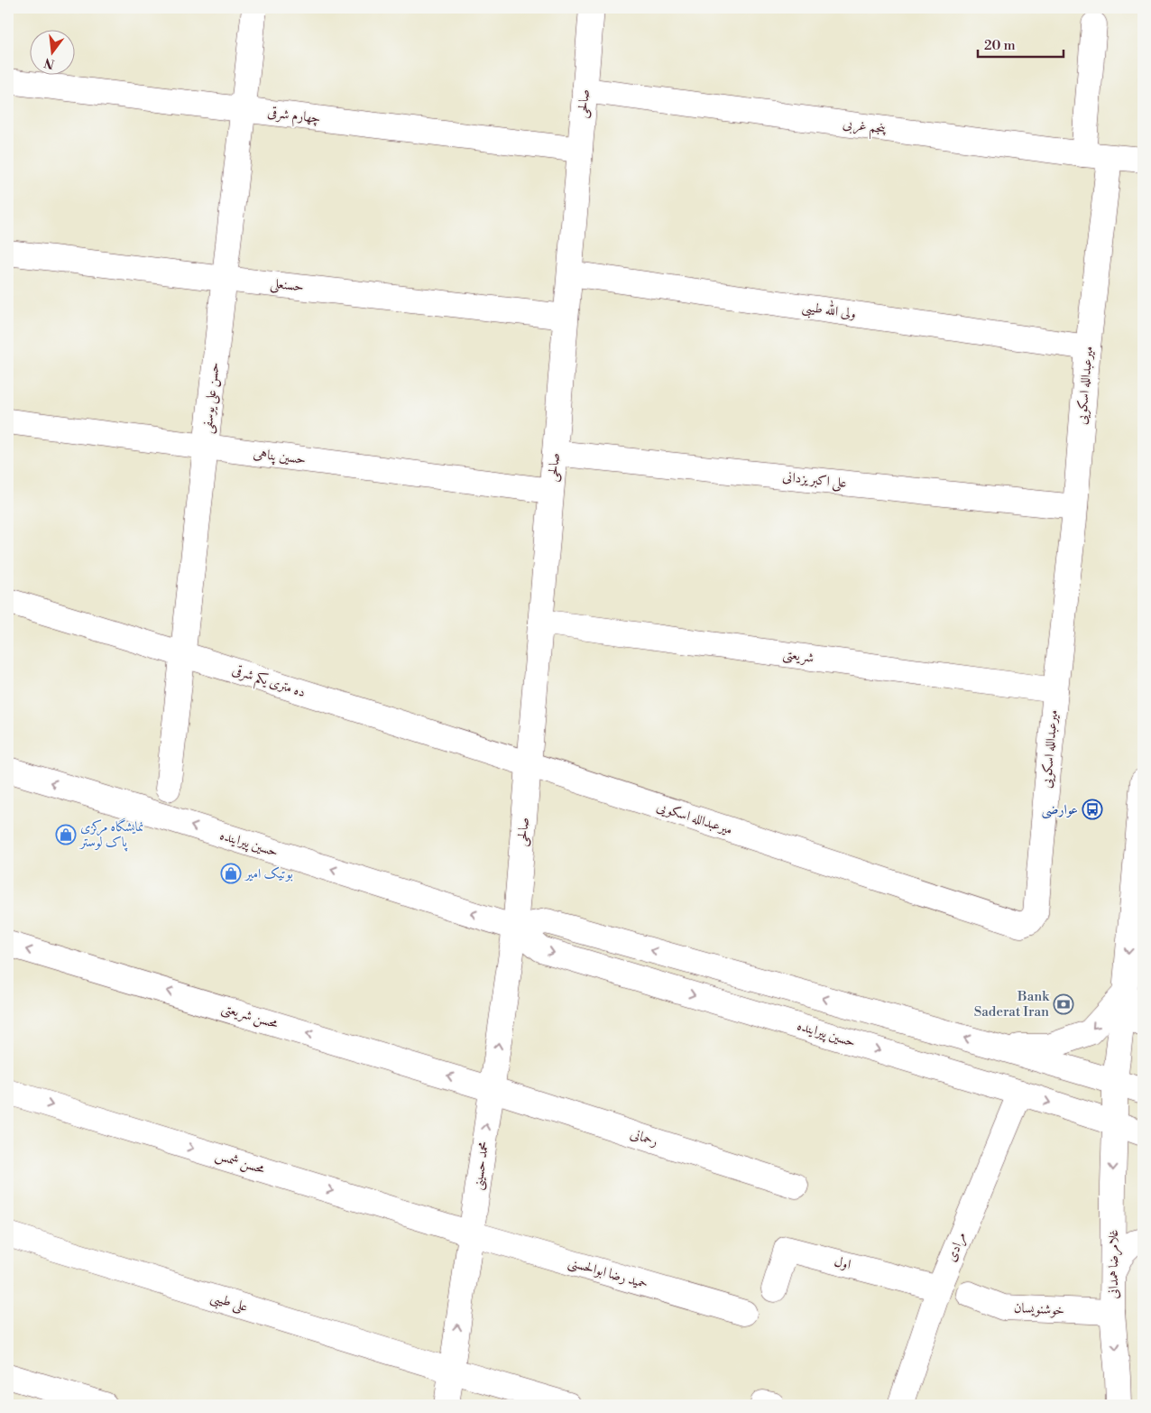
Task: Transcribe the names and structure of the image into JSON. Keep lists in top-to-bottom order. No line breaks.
{"streets":{"street":["صالحی","چهارم شرقی","پنجم غربی","حسنعلی","ولی الله طیبی","میرعبدالله اسکویی","حسن علی یوسفی","حسین پناهی","علی اکبر یزدانی","شریعتی","ده متری یکم شرقی","حسین پیراینده","محسن شریعتی","رحمانی","محسن شمس","محمد حسینی","مرادی","اول","غلامرضا همدانی","حمید رضا ابوالحسنی","علی طیبی","خوشنویسان"]},"crossings":[["صالحی","چهارم شرقی"],["صالحی","پنجم غربی"],["صالحی","حسنعلی"],["صالحی","ولی الله طیبی"],["صالحی","میرعبدالله اسکویی"],["صالحی","حسین پناهی"],["صالحی","علی اکبر یزدانی"],["صالحی","شریعتی"],["صالحی","ده متری یکم شرقی"],["صالحی","حسین پیراینده"],["صالحی","محمد حسینی"],["چهارم شرقی","حسن علی یوسفی"],["پنجم غربی","میرعبدالله اسکویی"],["حسنعلی","حسن علی یوسفی"],["ولی الله طیبی","میرعبدالله اسکویی"],["میرعبدالله اسکویی","علی اکبر یزدانی"],["میرعبدالله اسکویی","شریعتی"],["میرعبدالله اسکویی","ده متری یکم شرقی"],["حسن علی یوسفی","حسین پناهی"],["حسن علی یوسفی","ده متری یکم شرقی"],["حسین پیراینده","محمد حسینی"],["حسین پیراینده","مرادی"],["حسین پیراینده","غلامرضا همدانی"],["محسن شریعتی","رحمانی"],["محسن شریعتی","محمد حسینی"],["رحمانی","محمد حسینی"],["محسن شمس","محمد حسینی"],["محسن شمس","حمید رضا ابوالحسنی"],["محمد حسینی","حمید رضا ابوالحسنی"],["محمد حسینی","علی طیبی"],["مرادی","اول"],["غلامرضا همدانی","خوشنویسان"]],"one_way":["محسن شریعتی","محسن شمس","محمد حسینی","غلامرضا همدانی"],"places":{"bus stop":["عوارضی"],"shop":["نمایشگاه مرکزی پاک لوستر","بوتیک امیر"],"bank":["Bank Saderat Iran"]},"scale_bar":"20 m","north":"bottom"}
